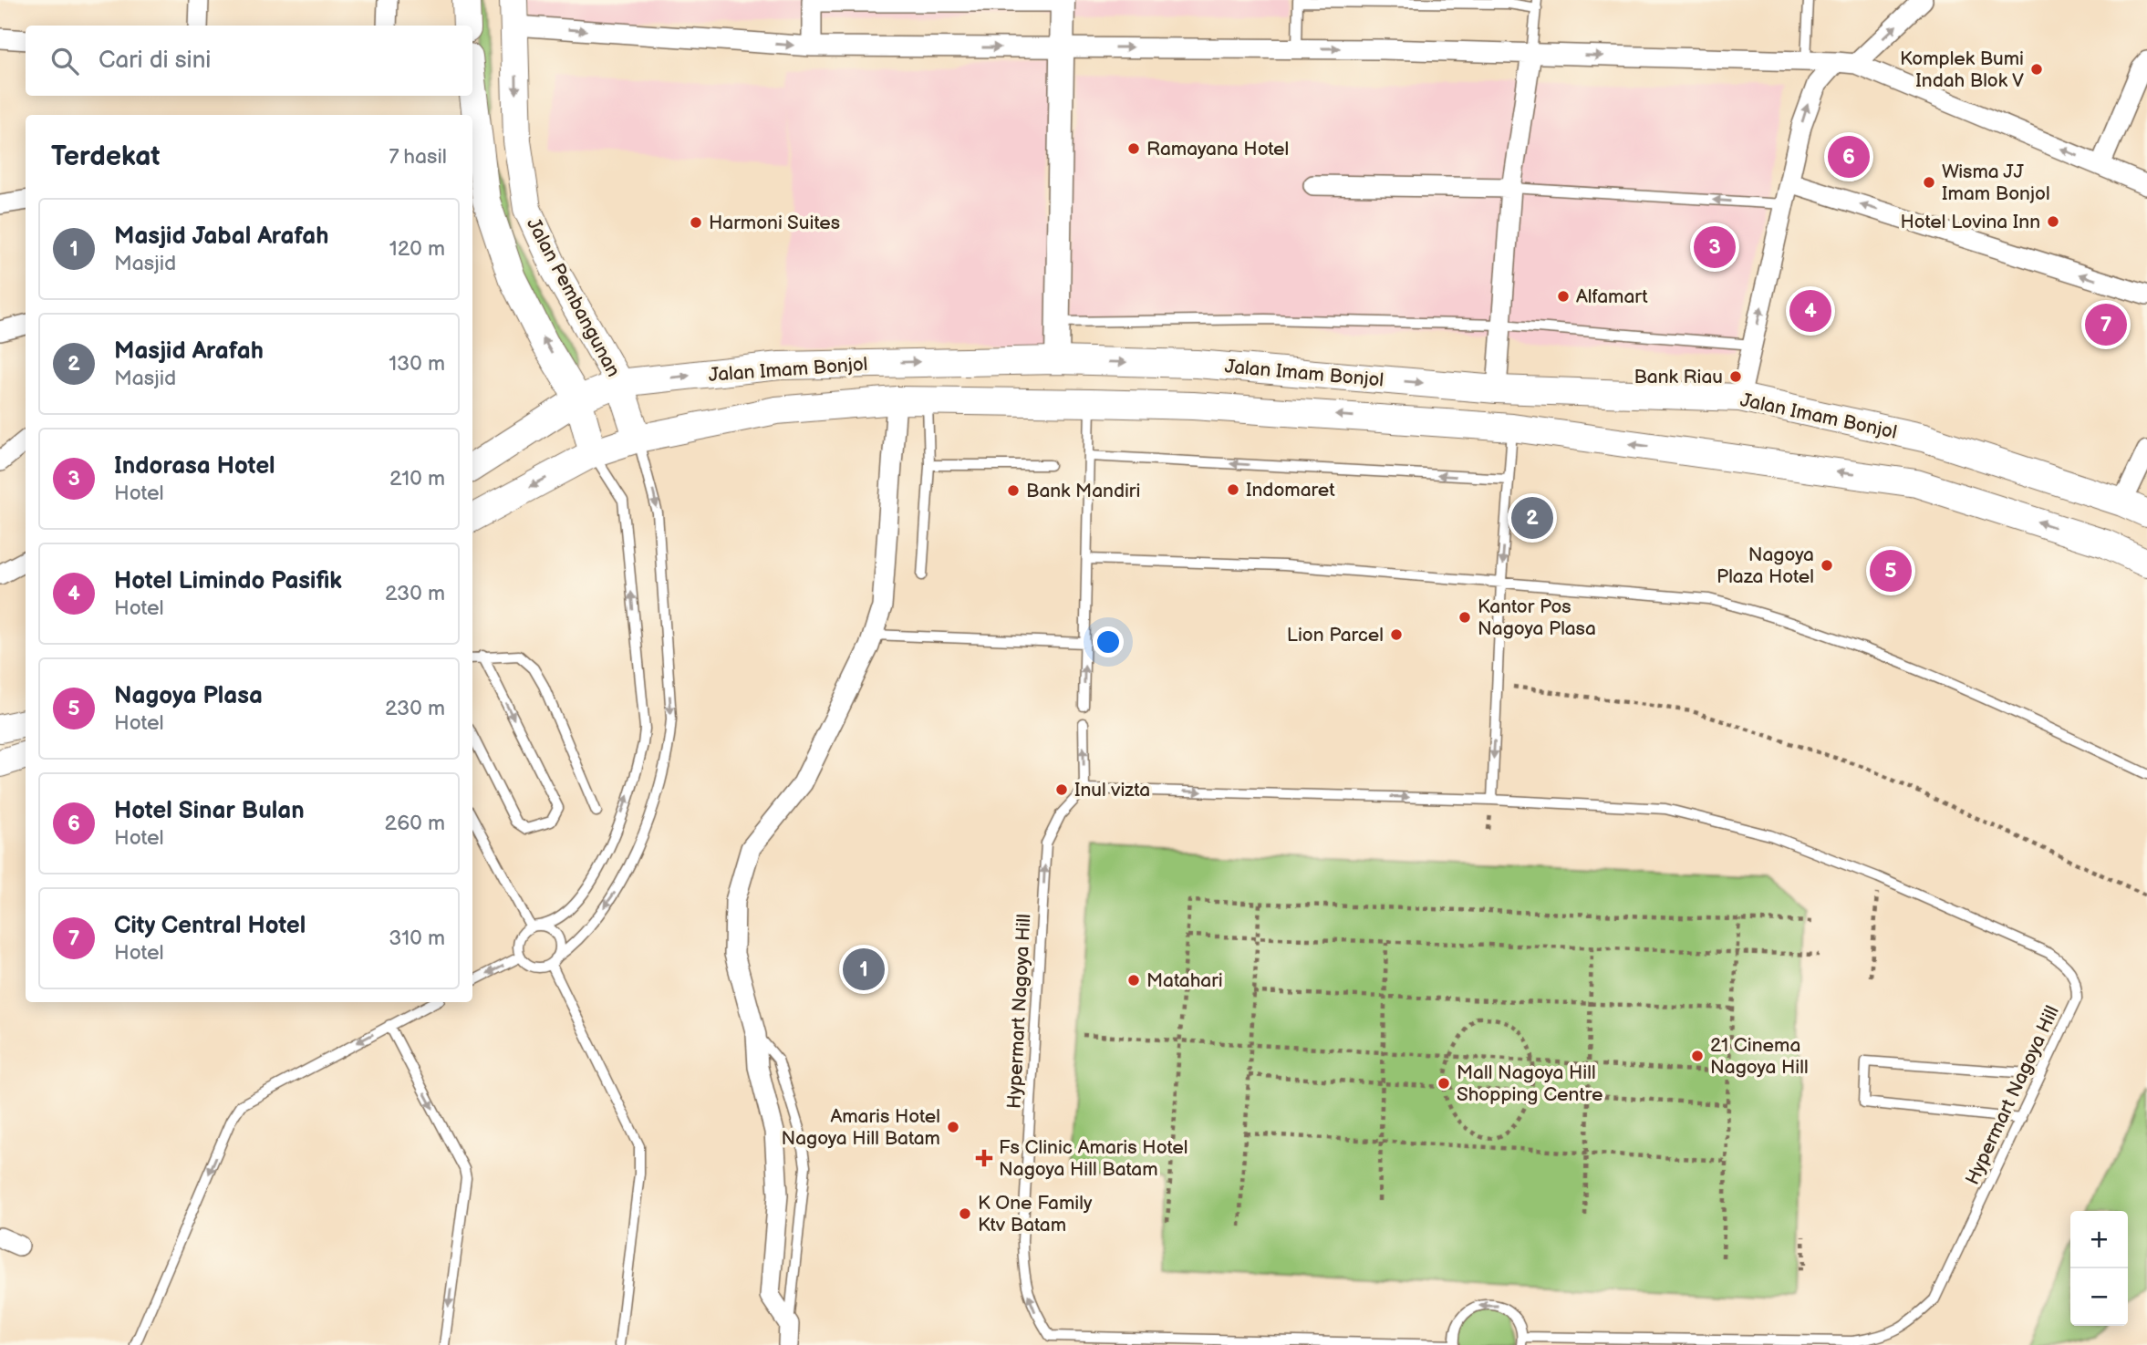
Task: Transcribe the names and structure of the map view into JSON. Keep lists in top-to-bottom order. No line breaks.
{"streets":{"main road":["Jalan Pembangunan","Jalan Imam Bonjol"],"lane":["Hypermart Nagoya Hill"]},"crossings":[["Jalan Pembangunan","Jalan Imam Bonjol"]],"places":{"other":["Komplek Bumi Indah Blok V","Ramayana Hotel","Wisma JJ Imam Bonjol","Hotel Lovina Inn","Harmoni Suites","Alfamart","Bank Riau","Indomaret","Bank Mandiri","Nagoya Plaza Hotel","Kantor Pos Nagoya Plasa","Lion Parcel","Inul vizta","Matahari","21 Cinema Nagoya Hill","Mall Nagoya Hill Shopping Centre","Amaris Hotel Nagoya Hill Batam","K One Family Ktv Batam"],"health":["Fs Clinic Amaris Hotel Nagoya Hill Batam"]},"page":{"search":"Cari di sini","heading":["Terdekat","7 hasil"],"pins":["6","3","4","7","2","5","1"],"list":[{"mark":"1","name":"Masjid Jabal Arafah","note":"Masjid","value":"120 m"},{"mark":"2","name":"Masjid Arafah","note":"Masjid","value":"130 m"},{"mark":"3","name":"Indorasa Hotel","note":"Hotel","value":"210 m"},{"mark":"4","name":"Hotel Limindo Pasifik","note":"Hotel","value":"230 m"},{"mark":"5","name":"Nagoya Plasa","note":"Hotel","value":"230 m"},{"mark":"6","name":"Hotel Sinar Bulan","note":"Hotel","value":"260 m"},{"mark":"7","name":"City Central Hotel","note":"Hotel","value":"310 m"}],"map_buttons":["+","−"]}}
